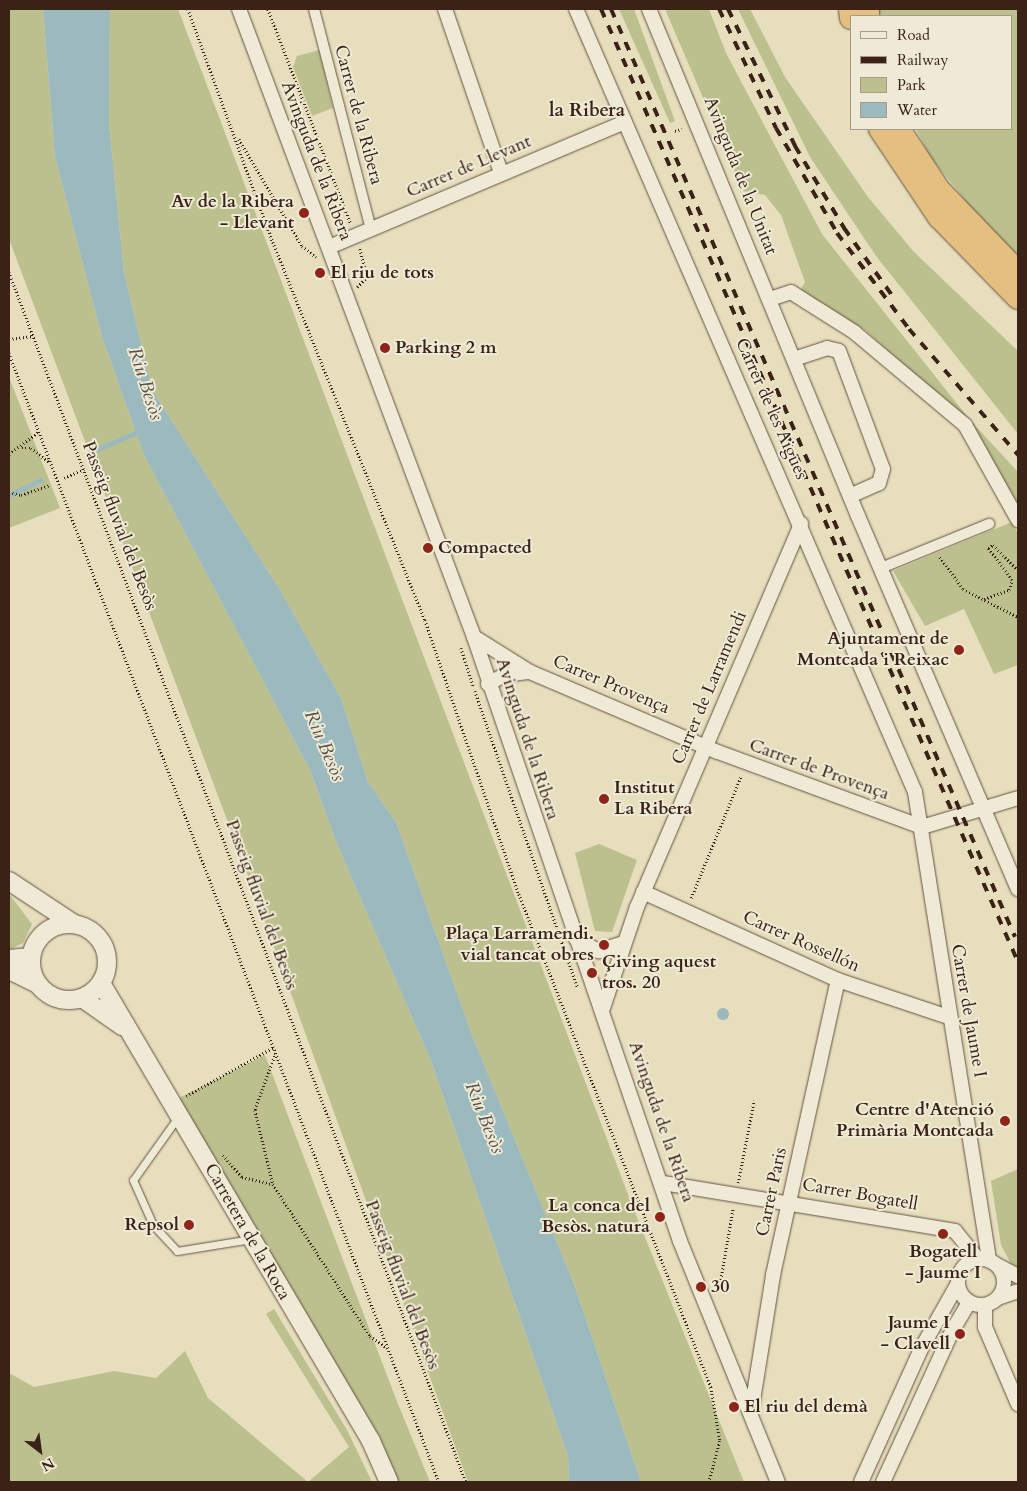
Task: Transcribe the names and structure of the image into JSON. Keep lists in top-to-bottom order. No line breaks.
{"streets":{"street":["Carrer de la Ribera","Avinguda de la Ribera","Carrer de Llevant","Avinguda de la Unitat","Carrer de les Aigues","Carrer Provença","Carrer de Larramendi","Carrer de Provença","Carrer Rossellón","Carrer de Jaume I","Carrer Paris","Carrer Bogatell","Carretera de la Roca"],"path":["Passeig fluvial del Besòs"]},"crossings":[["Carrer de la Ribera","Carrer de Llevant"],["Avinguda de la Ribera","Carrer de Llevant"],["Avinguda de la Ribera","Carrer Provença"],["Avinguda de la Ribera","Carrer de Larramendi"],["Avinguda de la Ribera","Carrer Paris"],["Avinguda de la Ribera","Carrer Bogatell"],["Carrer de Llevant","Carrer de les Aigues"],["Carrer de les Aigues","Carrer de Larramendi"],["Carrer de les Aigues","Carrer de Provença"],["Carrer de les Aigues","Carrer de Jaume I"],["Carrer Provença","Carrer de Larramendi"],["Carrer Provença","Carrer de Provença"],["Carrer de Larramendi","Carrer de Provença"],["Carrer de Larramendi","Carrer Rossellón"],["Carrer de Provença","Carrer de Jaume I"],["Carrer Rossellón","Carrer de Jaume I"],["Carrer Rossellón","Carrer Paris"],["Carrer de Jaume I","Carrer Bogatell"],["Carrer Paris","Carrer Bogatell"]],"districts":["la Ribera"],"water":["Riu Besòs"],"places":["Av de la Ribera - Llevant","El riu de tots","Parking 2 m","Compacted","Ajuntament de Montcada i Reixac","Institut La Ribera","Plaça Larramendi. vial tancat obres","Çiving aquest tros. 20","Centre d'Atenció Primària Montcada","La conca del Besòs. natura","Repsol","Bogatell - Jaume I","30","Jaume I - Clavell","El riu del demà"],"legend":["Road","Railway","Park","Water"],"north":"bottom right"}
